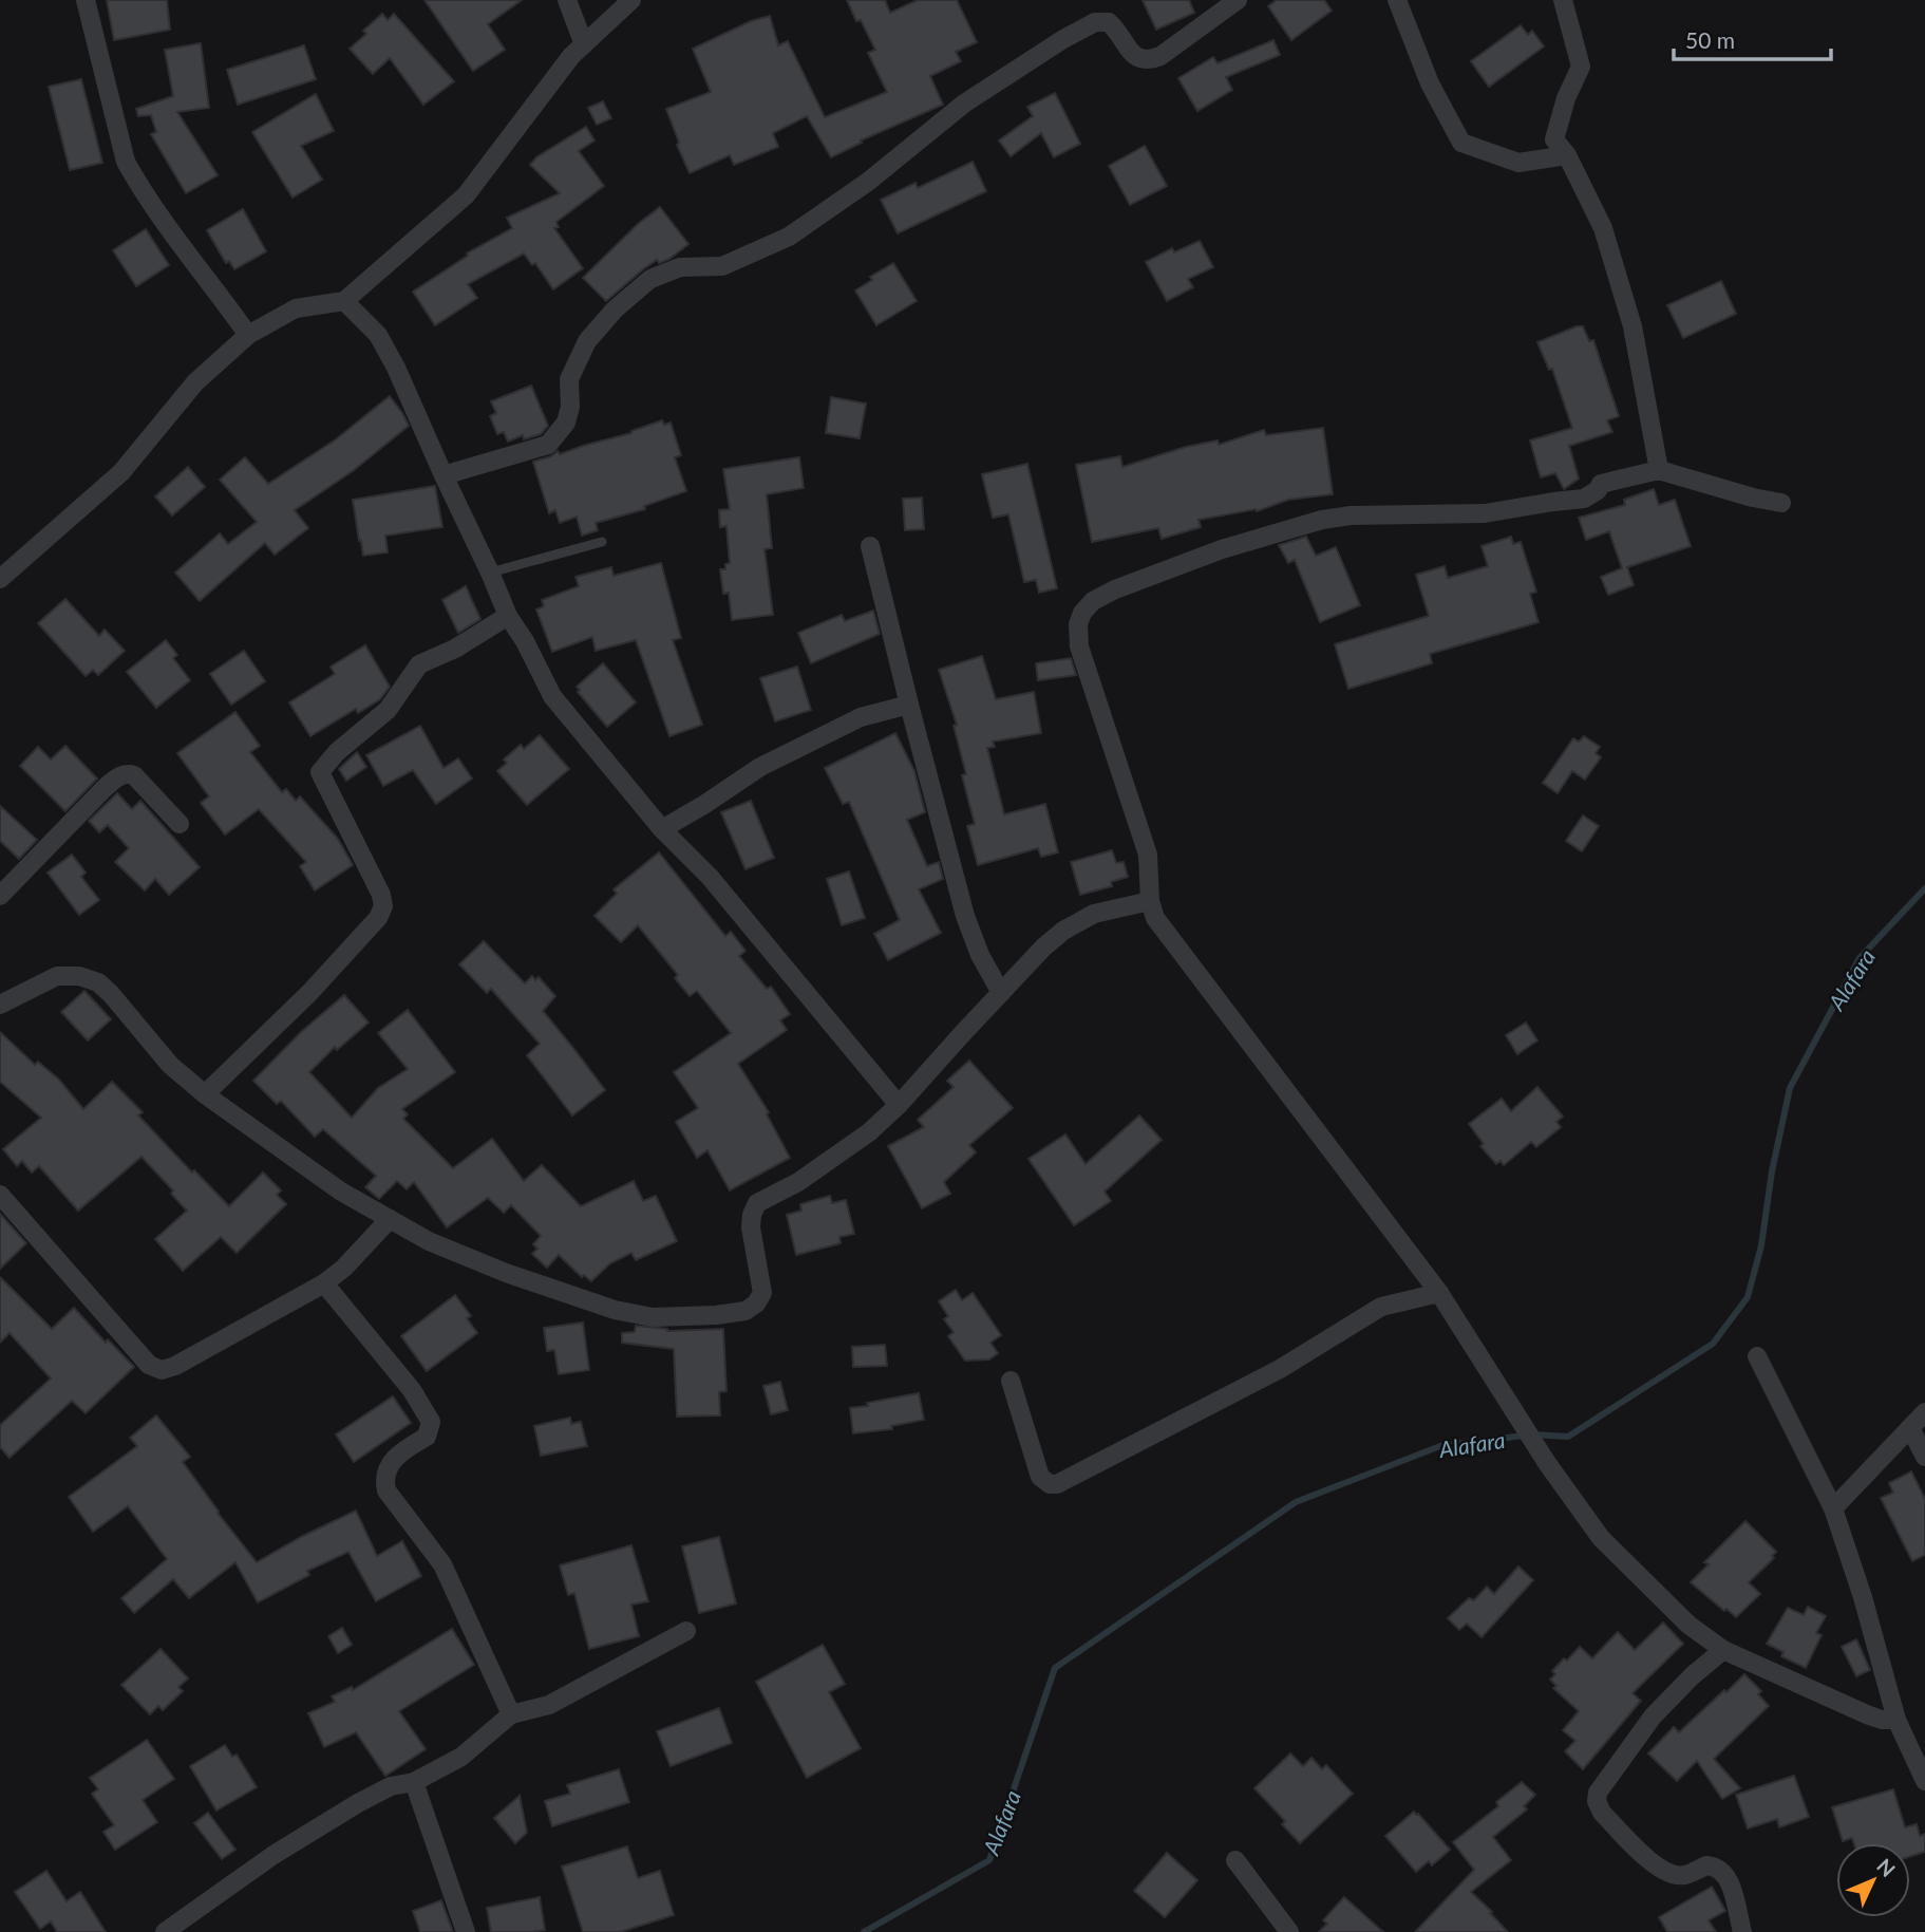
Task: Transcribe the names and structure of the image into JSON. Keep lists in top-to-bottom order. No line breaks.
{"water":["Alafara"],"scale_bar":"50 m","north":"top right"}
